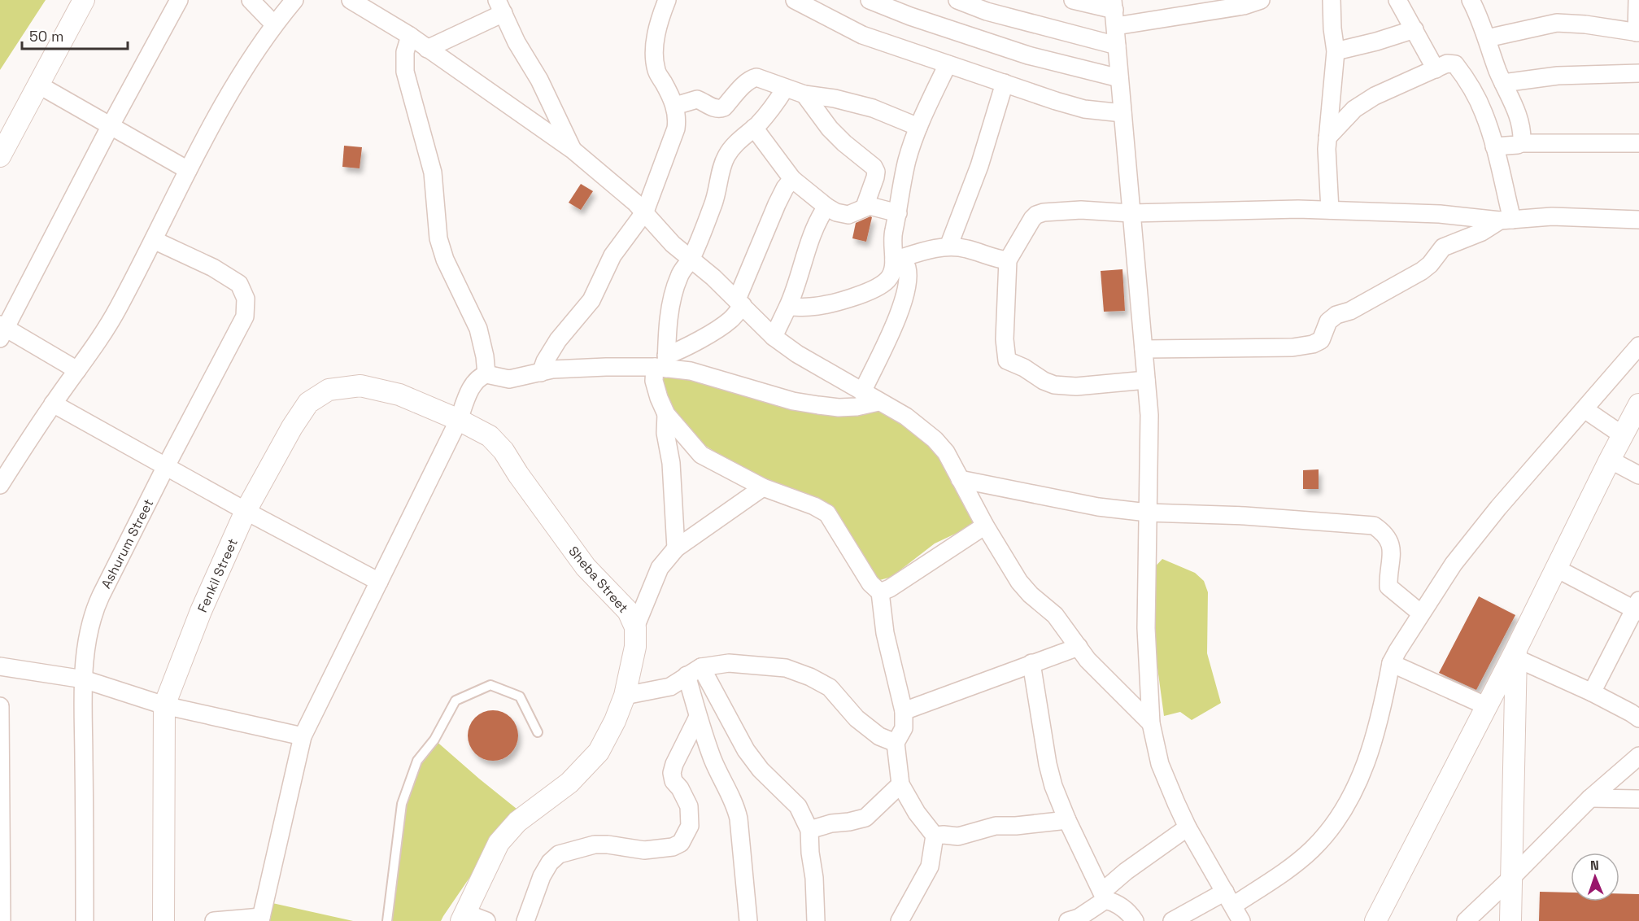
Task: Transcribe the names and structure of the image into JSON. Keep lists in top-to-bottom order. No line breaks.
{"streets":{"street":["Ashurum Street","Fenkil Street","Sheba Street"]},"crossings":[["Fenkil Street","Sheba Street"]],"scale_bar":"50 m","north":"top"}
